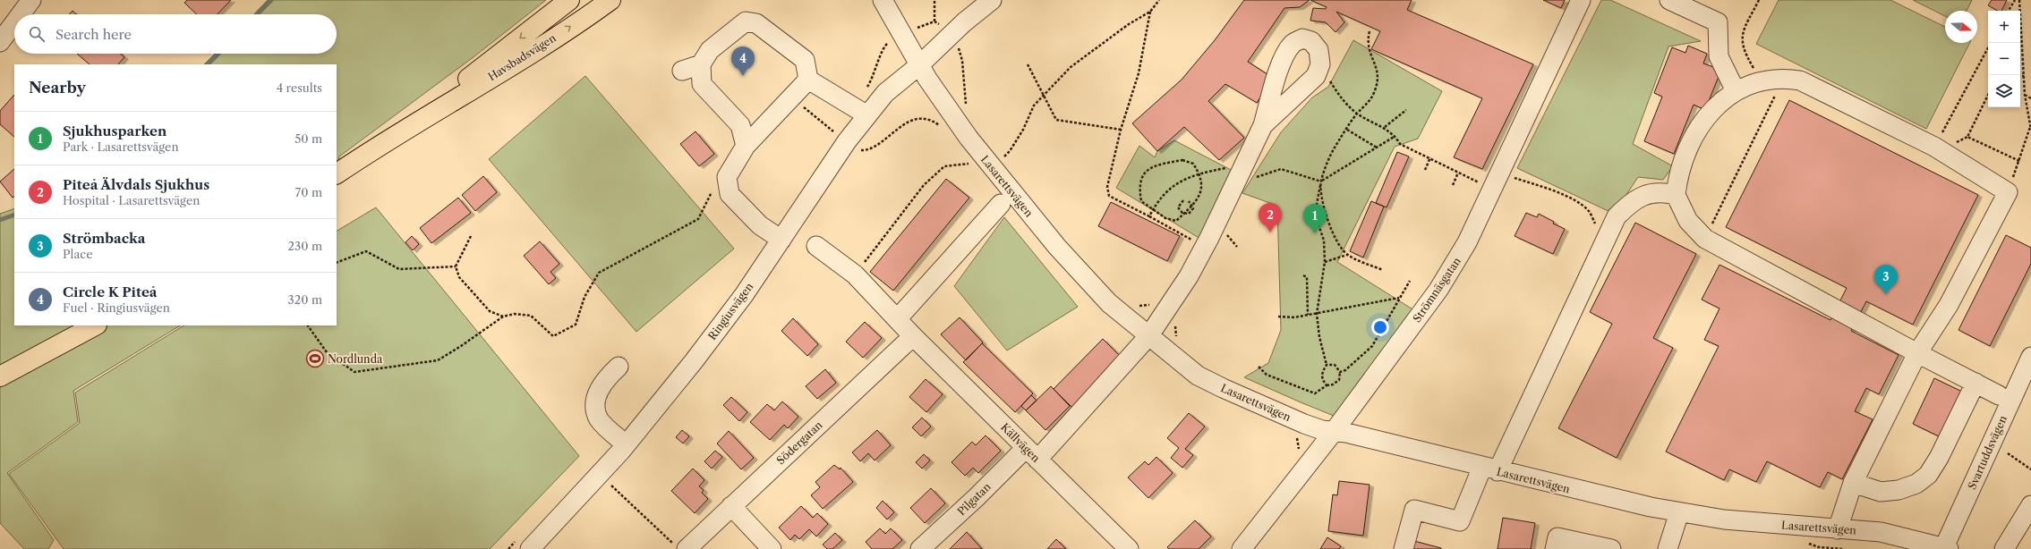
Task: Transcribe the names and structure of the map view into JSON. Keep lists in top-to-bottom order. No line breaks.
{"streets":{"main road":["Havsbadsvägen"],"street":["Lasarettsvägen","Strömnäsgatan","Ringiusvägen","Södergatan","Källvägen","Svartuddsvägen","Pilgatan"]},"crossings":[["Lasarettsvägen","Strömnäsgatan"],["Lasarettsvägen","Ringiusvägen"],["Lasarettsvägen","Svartuddsvägen"],["Lasarettsvägen","Pilgatan"],["Södergatan","Källvägen"],["Källvägen","Pilgatan"]],"places":{"sports":["Nordlunda"]},"north":"right","page":{"map_buttons":["+","−"],"search":"Search here","pins":["4","2","1","3"],"heading":["Nearby","4 results"],"list":[{"mark":"1","name":"Sjukhusparken","note":"Park · Lasarettsvägen","value":"50 m"},{"mark":"2","name":"Piteå Älvdals Sjukhus","note":"Hospital · Lasarettsvägen","value":"70 m"},{"mark":"3","name":"Strömbacka","note":"Place","value":"230 m"},{"mark":"4","name":"Circle K Piteå","note":"Fuel · Ringiusvägen","value":"320 m"}]}}
